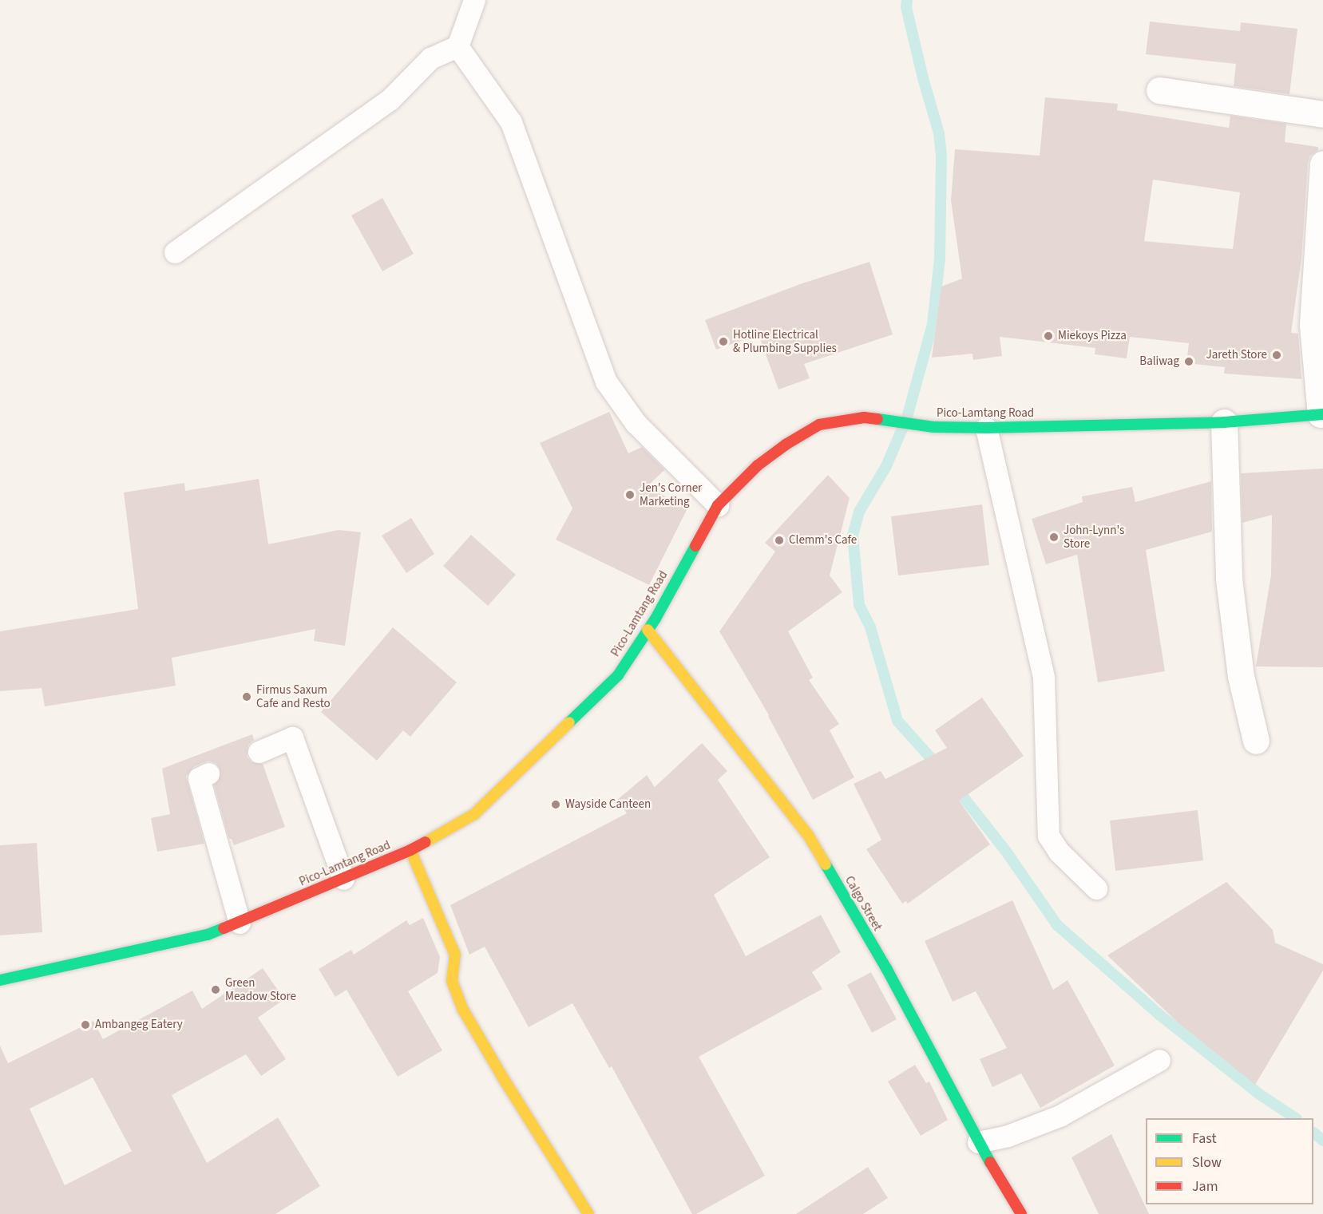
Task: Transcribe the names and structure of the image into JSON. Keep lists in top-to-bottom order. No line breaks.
{"streets":{"main road":["Pico-Lamtang Road","Calgo Street"]},"crossings":[["Pico-Lamtang Road","Calgo Street"]],"places":["Miekoys Pizza","Hotline Electrical & Plumbing Supplies","Jareth Store","Baliwag","Jen's Corner Marketing","John-Lynn's Store","Clemm's Cafe","Firmus Saxum Cafe and Resto","Wayside Canteen","Green Meadow Store","Ambangeg Eatery"],"legend":["Fast","Slow","Jam"]}
